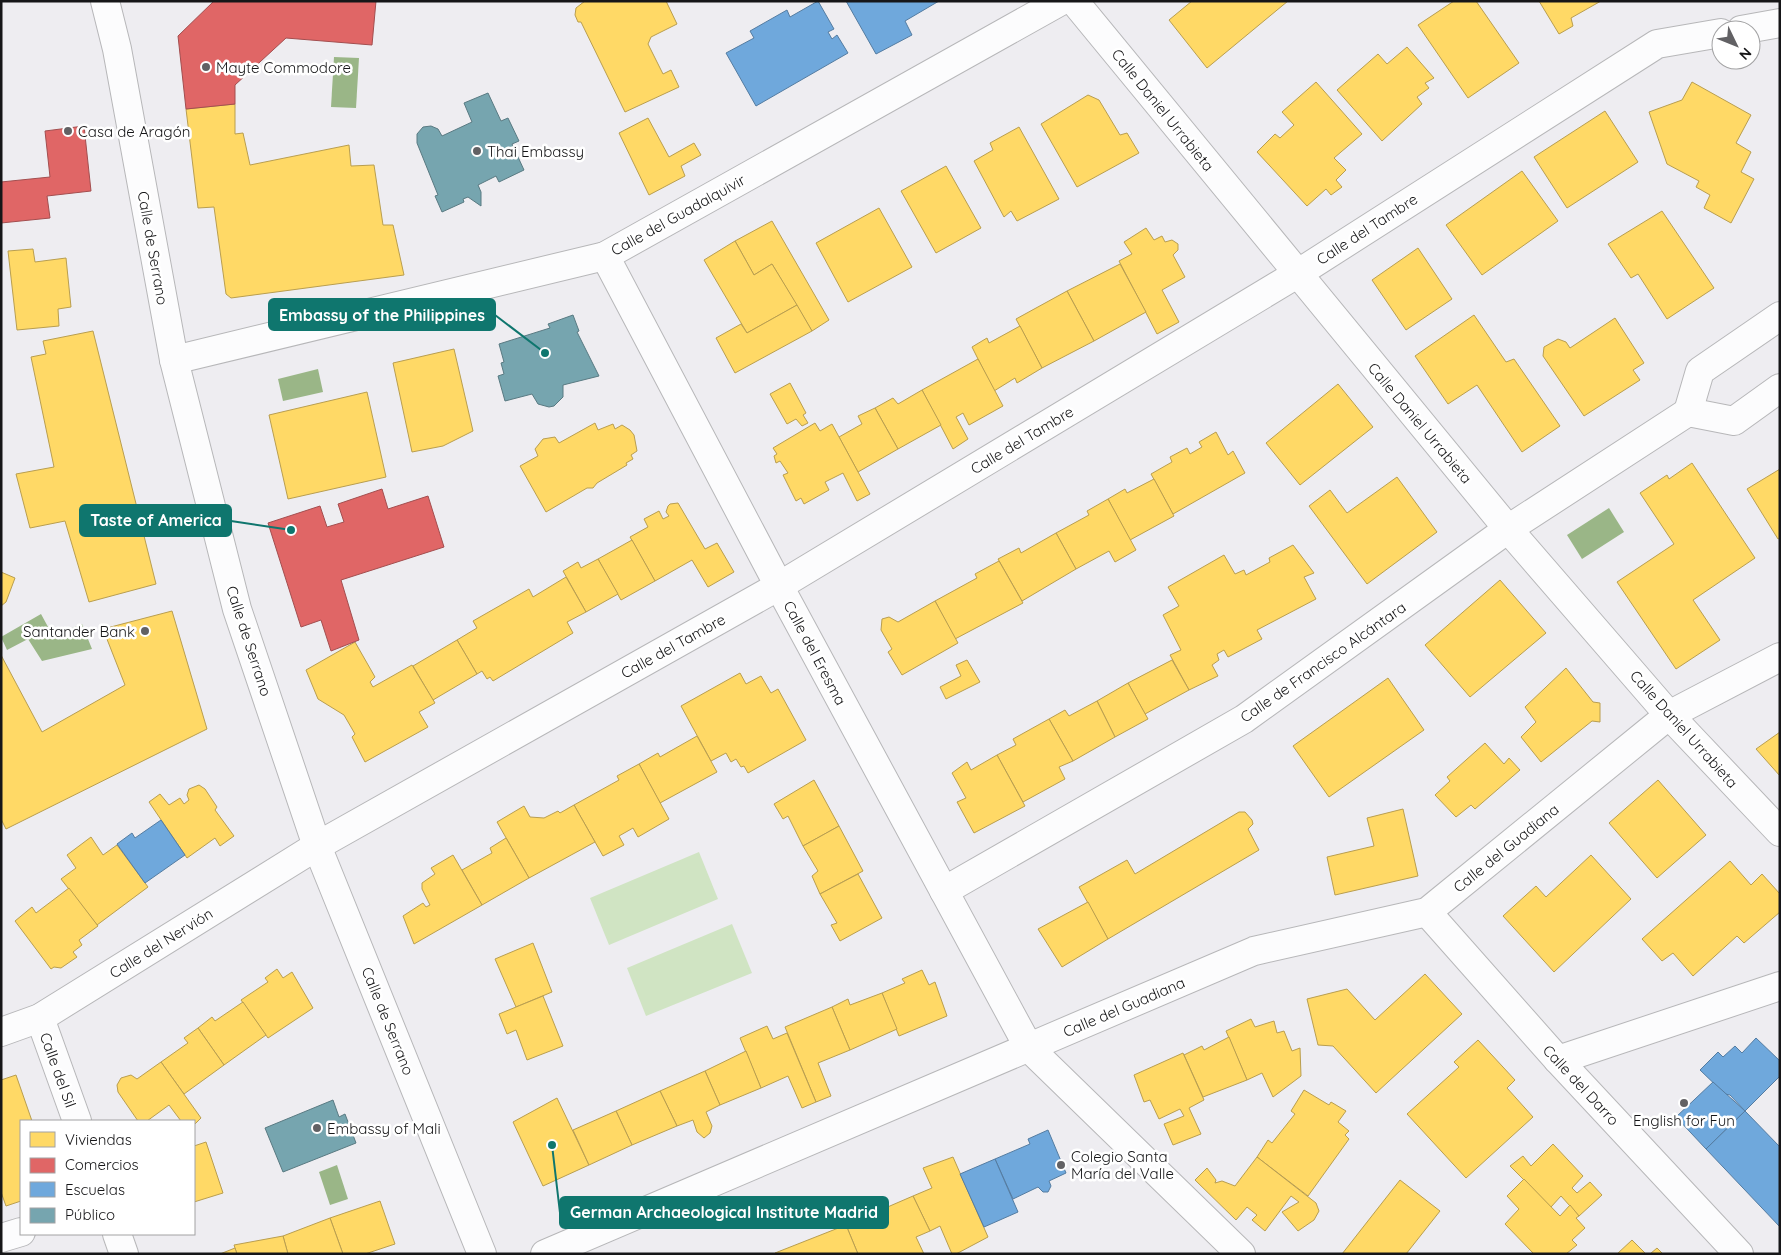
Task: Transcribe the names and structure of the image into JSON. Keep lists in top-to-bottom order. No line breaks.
{"streets":{"street":["Calle Daniel Urrabieta","Calle del Guadalquivir","Calle del Tambre","Calle de Serrano","Calle del Eresma","Calle de Francisco Alcántara","Calle del Guadiana","Calle del Nervión","Calle del Sil","Calle del Darro"]},"crossings":[["Calle Daniel Urrabieta","Calle del Tambre"],["Calle Daniel Urrabieta","Calle de Francisco Alcántara"],["Calle Daniel Urrabieta","Calle del Guadiana"],["Calle del Guadalquivir","Calle de Serrano"],["Calle del Guadalquivir","Calle del Eresma"],["Calle del Tambre","Calle de Serrano"],["Calle del Tambre","Calle del Eresma"],["Calle del Tambre","Calle del Nervión"],["Calle de Serrano","Calle del Nervión"],["Calle del Eresma","Calle de Francisco Alcántara"],["Calle del Eresma","Calle del Guadiana"],["Calle del Guadiana","Calle del Darro"],["Calle del Nervión","Calle del Sil"]],"places":["Mayte Commodore","Casa de Aragón","Thai Embassy","Embassy of the Philippines","Taste of America","Santander Bank","English for Fun","Embassy of Mali","German Archaeological Institute Madrid","Colegio Santa María del Valle"],"legend":["Viviendas","Comercios","Escuelas","Público"],"north":"bottom right"}
